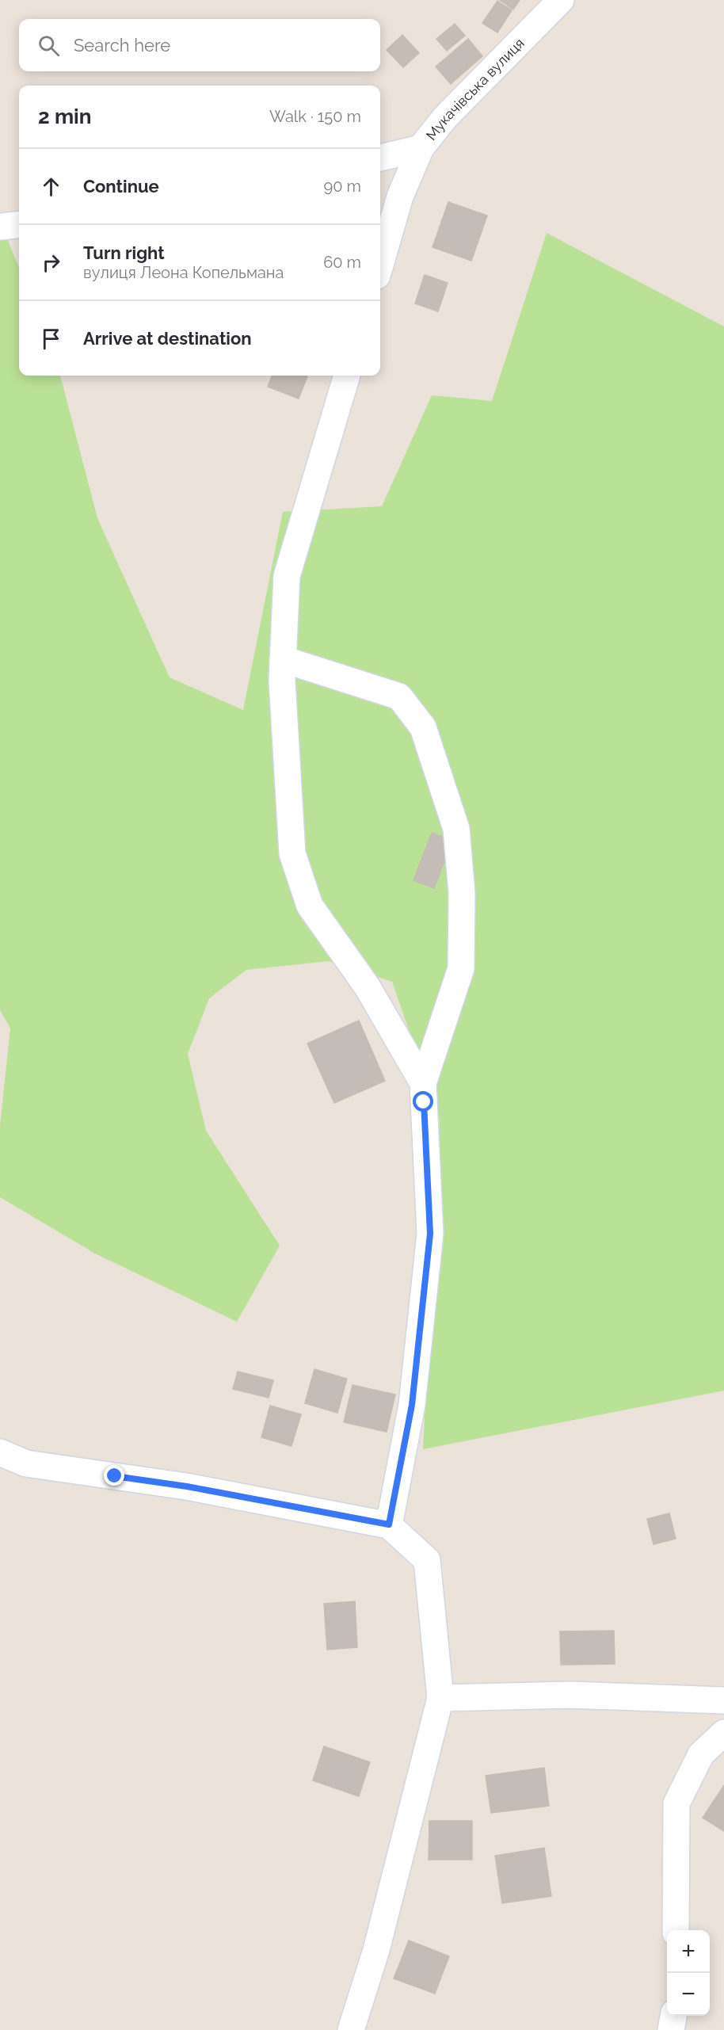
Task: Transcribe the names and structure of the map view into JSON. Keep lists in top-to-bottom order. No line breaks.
{"streets":{"street":["Мукачівська вулиця"]},"page":{"search":"Search here","heading":["2 min","Walk · 150 m"],"list":[["Continue","90 m"],["Turn right","вулиця Леона Копельмана","60 m"],"Arrive at destination"],"map_buttons":["+","−"]}}
